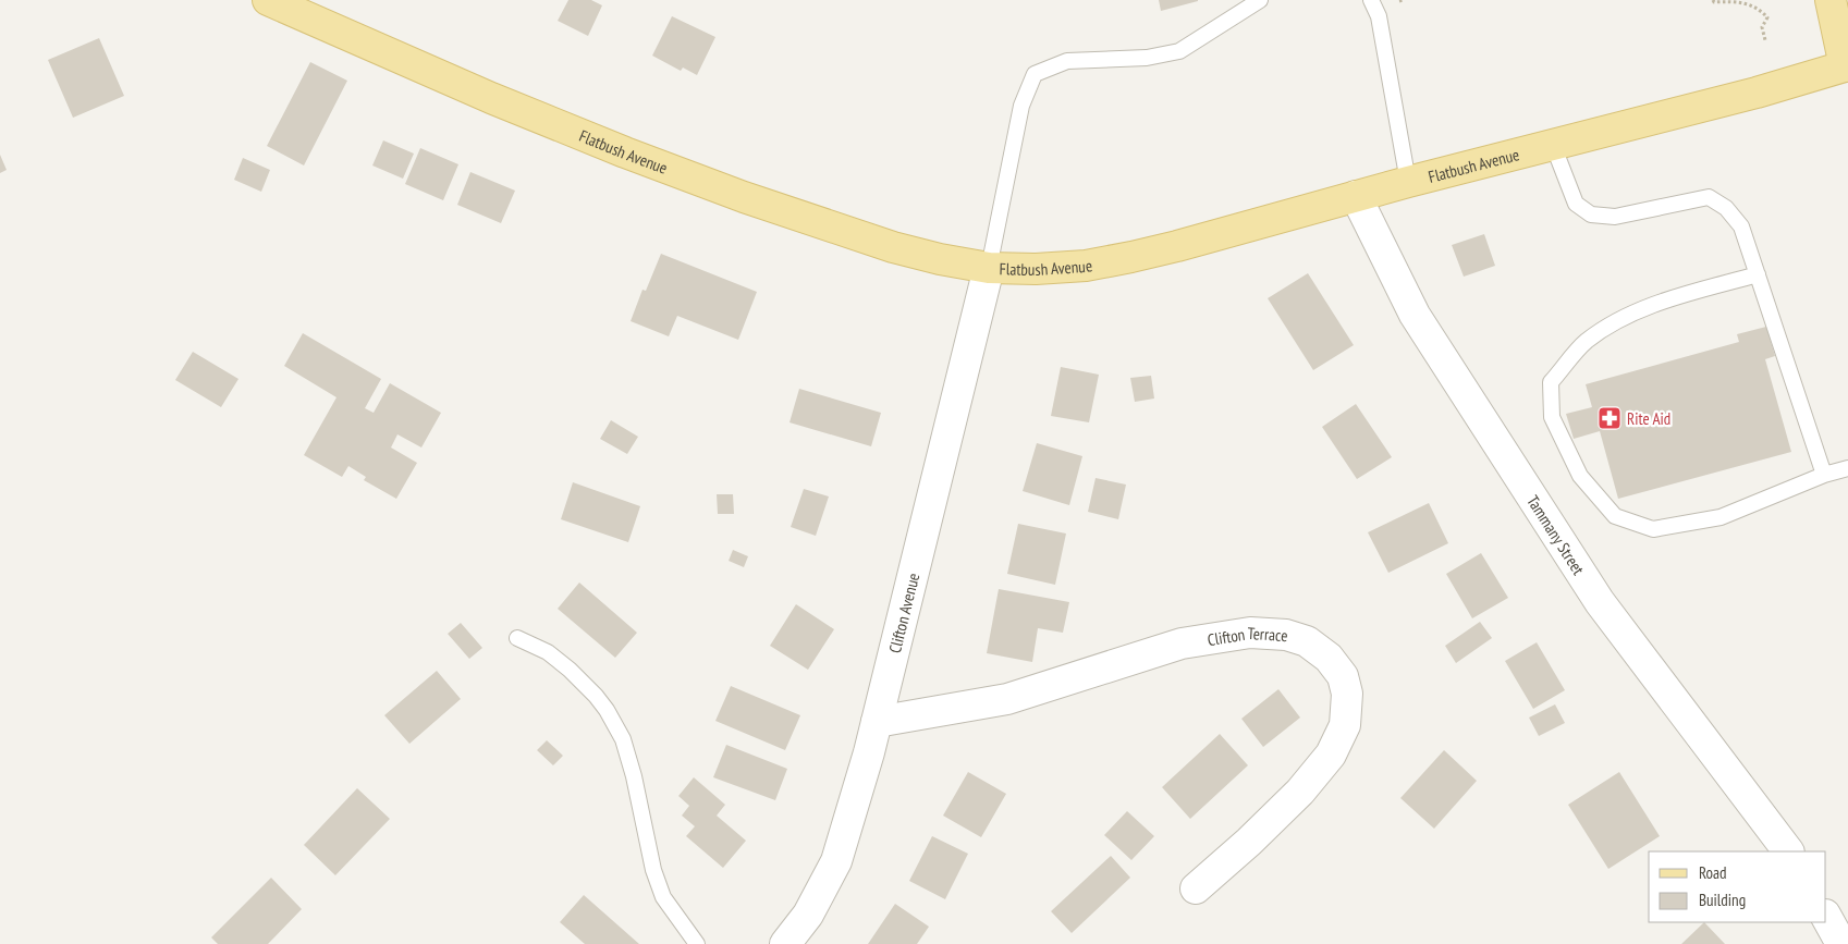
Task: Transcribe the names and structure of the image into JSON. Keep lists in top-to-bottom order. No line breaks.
{"streets":{"main road":["Flatbush Avenue"],"street":["Tammany Street","Clifton Avenue","Clifton Terrace"]},"crossings":[["Flatbush Avenue","Tammany Street"],["Flatbush Avenue","Clifton Avenue"],["Clifton Avenue","Clifton Terrace"]],"places":{"pharmacy":["Rite Aid"]},"legend":["Road","Building"]}
